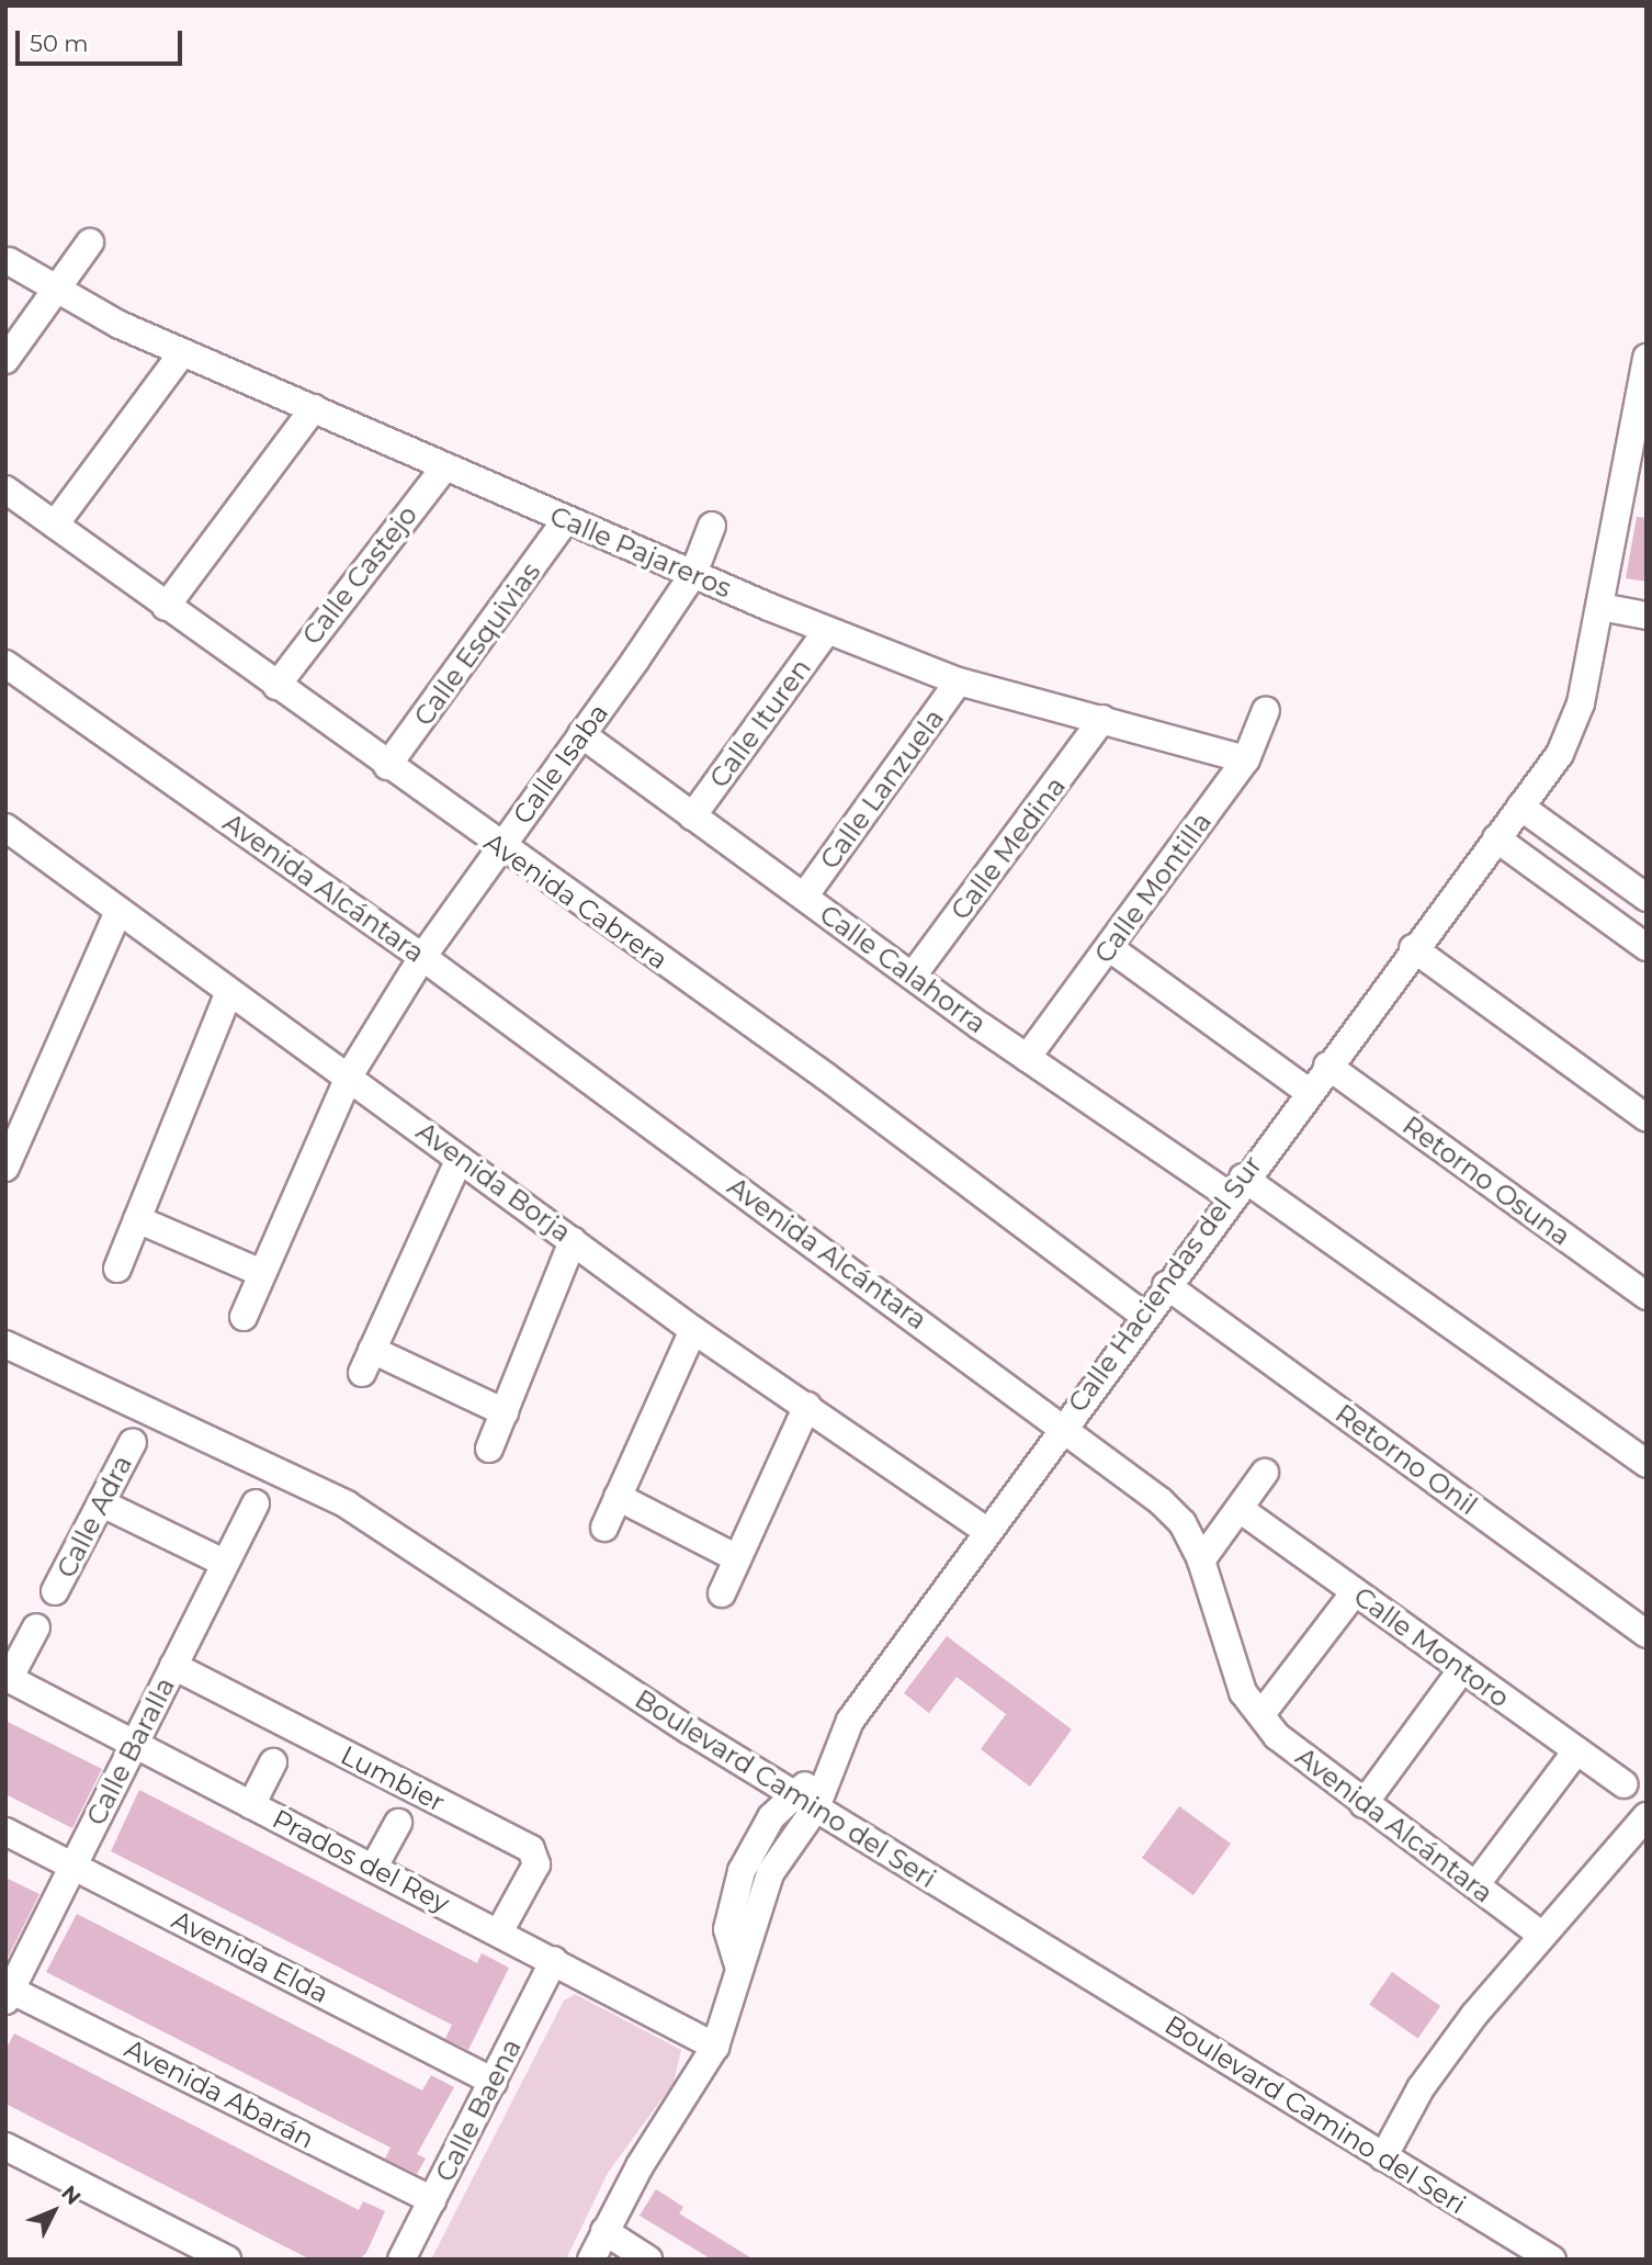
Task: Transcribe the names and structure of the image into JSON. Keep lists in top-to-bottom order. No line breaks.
{"streets":{"street":["Calle Pajareros","Calle Castejo","Calle Esquivias","Calle Ituren","Calle Isaba","Calle Lanzuela","Calle Medina","Avenida Alcántara","Calle Montilla","Avenida Cabrera","Calle Calahorra","Retorno Osuna","Avenida Borja","Calle Haciendas del Sur","Retorno Onil","Calle Adra","Calle Montoro","Calle Baralla","Lumbier","Boulevard Camino del Seri","Prados del Rey","Avenida Elda","Avenida Abarán","Calle Baena"]},"crossings":[["Calle Pajareros","Calle Castejo"],["Calle Pajareros","Calle Esquivias"],["Calle Pajareros","Calle Ituren"],["Calle Pajareros","Calle Isaba"],["Calle Pajareros","Calle Lanzuela"],["Calle Pajareros","Calle Medina"],["Calle Pajareros","Calle Montilla"],["Calle Castejo","Avenida Cabrera"],["Calle Esquivias","Avenida Cabrera"],["Calle Ituren","Calle Calahorra"],["Calle Isaba","Avenida Alcántara"],["Calle Isaba","Avenida Cabrera"],["Calle Isaba","Calle Calahorra"],["Calle Isaba","Avenida Borja"],["Calle Lanzuela","Calle Calahorra"],["Calle Medina","Calle Calahorra"],["Avenida Alcántara","Calle Haciendas del Sur"],["Calle Montilla","Calle Calahorra"],["Avenida Cabrera","Calle Haciendas del Sur"],["Calle Calahorra","Calle Haciendas del Sur"],["Retorno Osuna","Calle Haciendas del Sur"],["Avenida Borja","Calle Haciendas del Sur"],["Calle Haciendas del Sur","Retorno Onil"],["Calle Haciendas del Sur","Boulevard Camino del Seri"],["Calle Haciendas del Sur","Prados del Rey"],["Calle Baralla","Lumbier"],["Calle Baralla","Prados del Rey"],["Calle Baralla","Avenida Elda"],["Calle Baralla","Avenida Abarán"],["Lumbier","Prados del Rey"],["Prados del Rey","Calle Baena"],["Avenida Elda","Calle Baena"],["Avenida Abarán","Calle Baena"]],"scale_bar":"50 m","north":"top right"}
